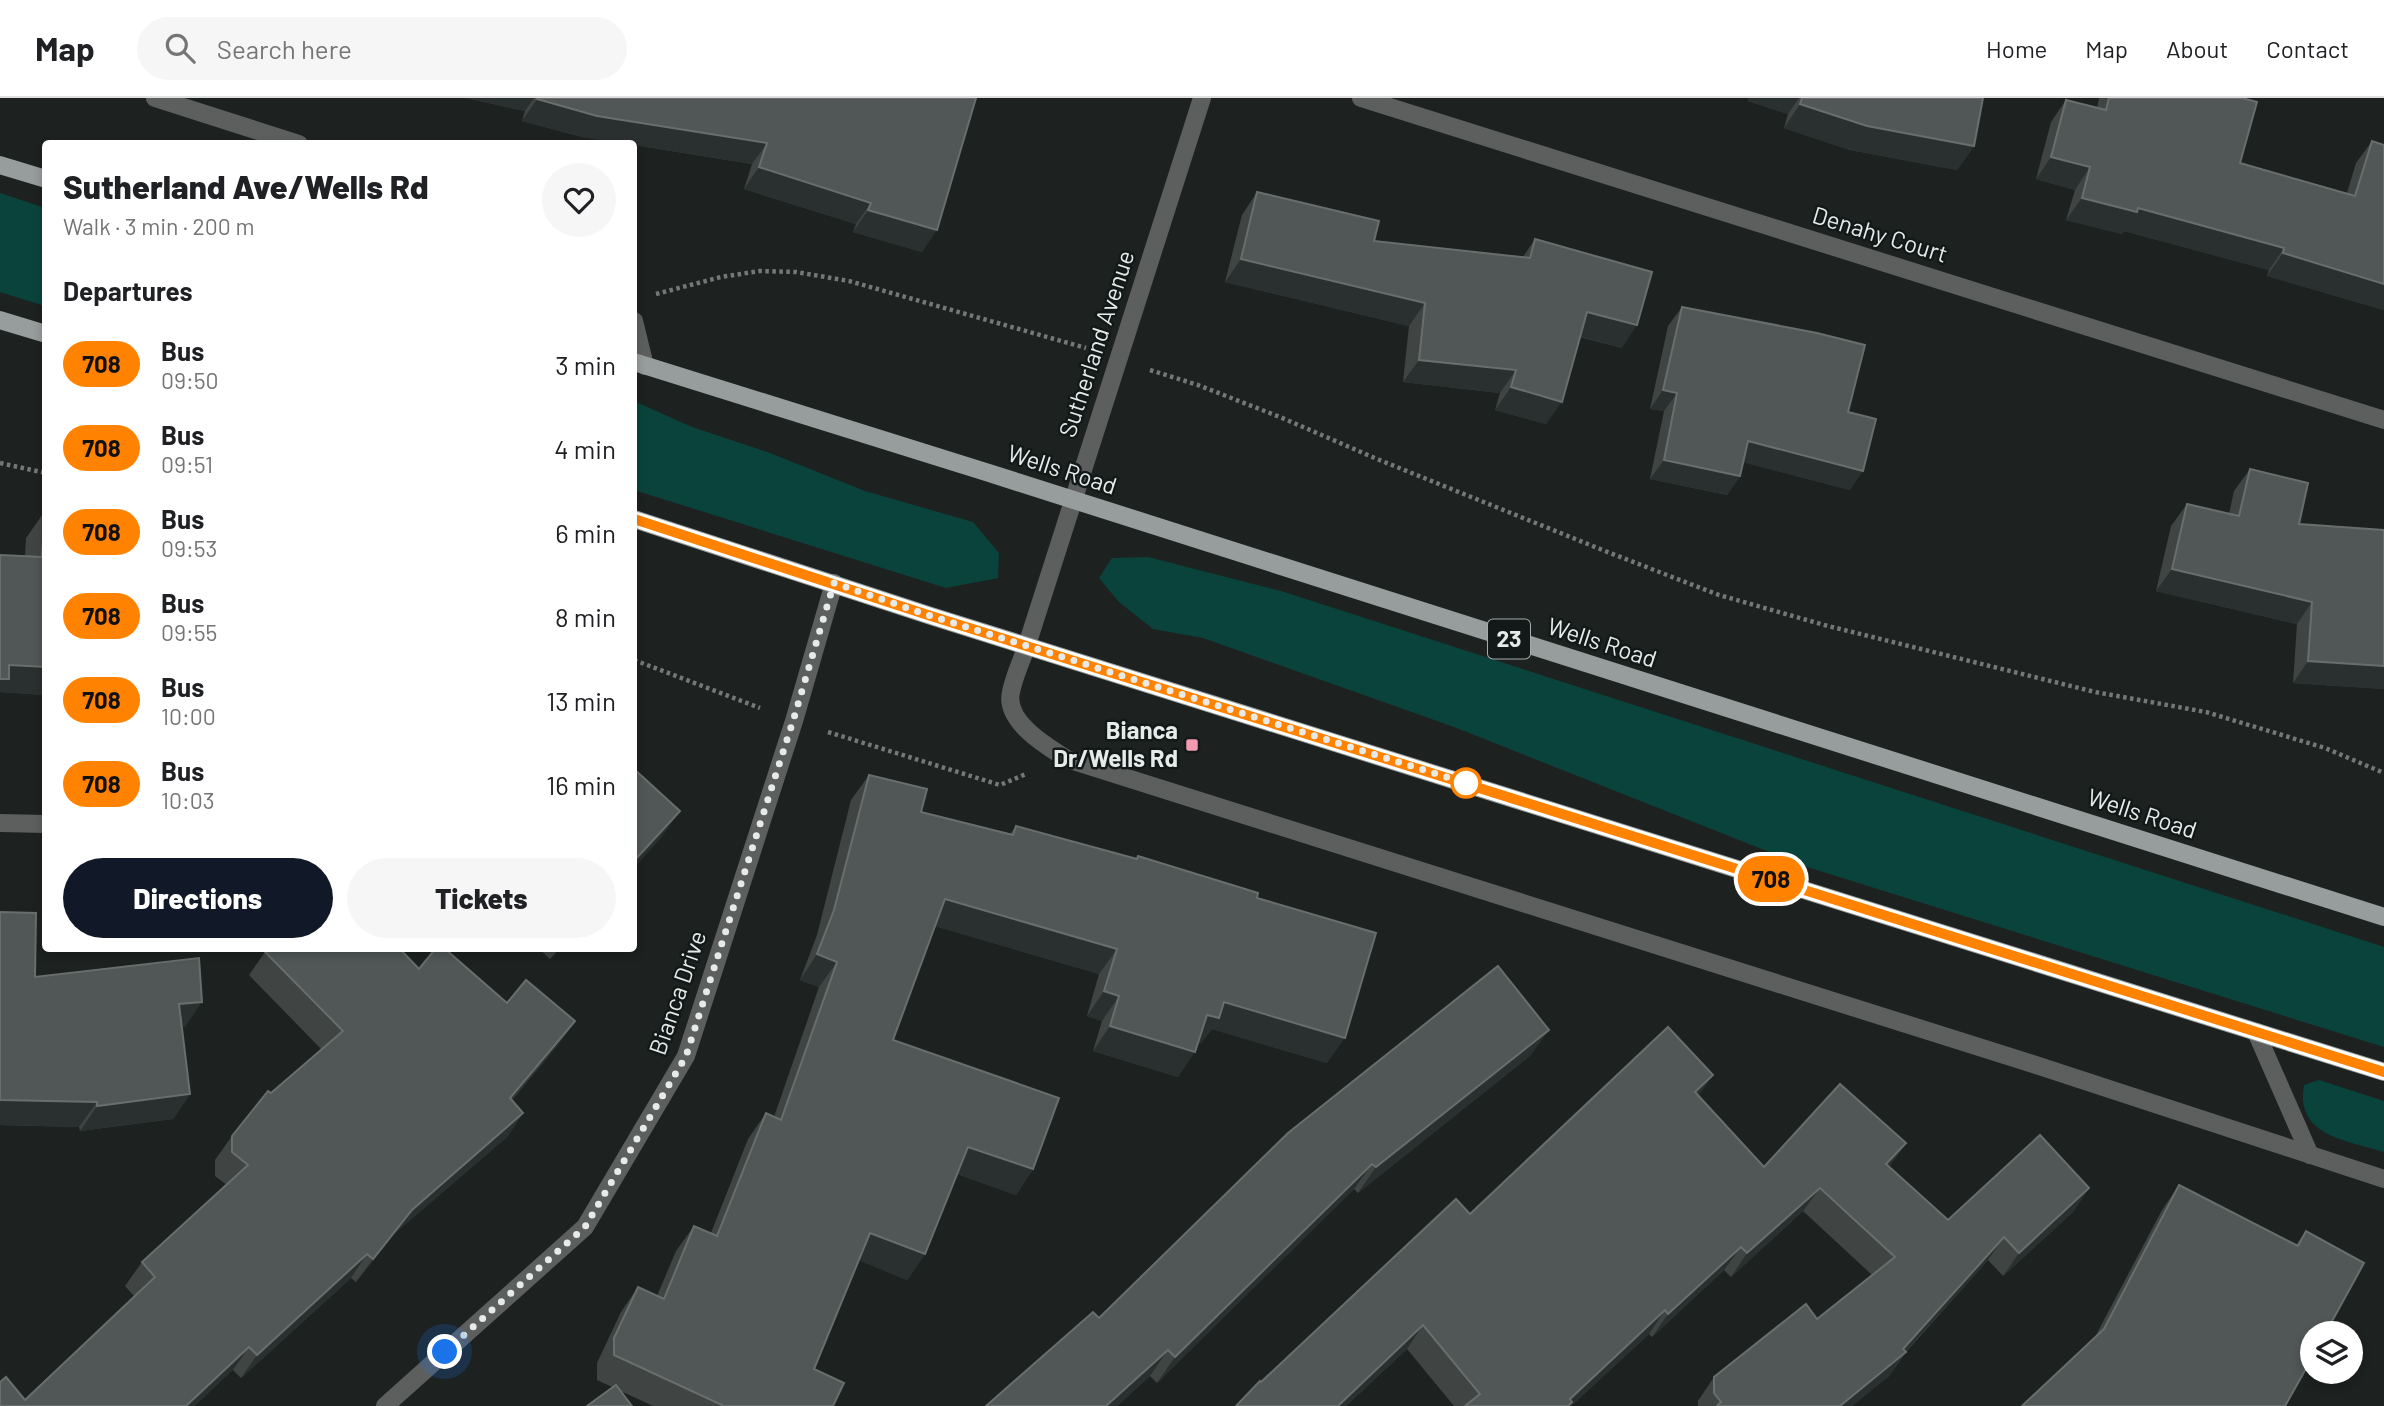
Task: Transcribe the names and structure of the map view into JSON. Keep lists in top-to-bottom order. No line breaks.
{"streets":{"main road":["Wells Road","23"],"street":["Denahy Court","Sutherland Avenue","Bianca Drive"]},"crossings":[["Sutherland Avenue","Wells Road"]],"places":{"transit":["Bianca Dr/Wells Rd"]},"lines":["bus line 708"],"page":{"header":"Map","search":"Search here","nav":["Home","Map","About","Contact"],"on_map":"708","heading":[["Sutherland Ave/Wells Rd","Walk · 3 min · 200 m"],"Departures"],"list":[{"mark":"708","name":"Bus","note":"09:50","value":"3 min"},{"mark":"708","name":"Bus","note":"09:51","value":"4 min"},{"mark":"708","name":"Bus","note":"09:53","value":"6 min"},{"mark":"708","name":"Bus","note":"09:55","value":"8 min"},{"mark":"708","name":"Bus","note":"10:00","value":"13 min"},{"mark":"708","name":"Bus","note":"10:03","value":"16 min"}],"buttons":["Directions","Tickets"]}}
